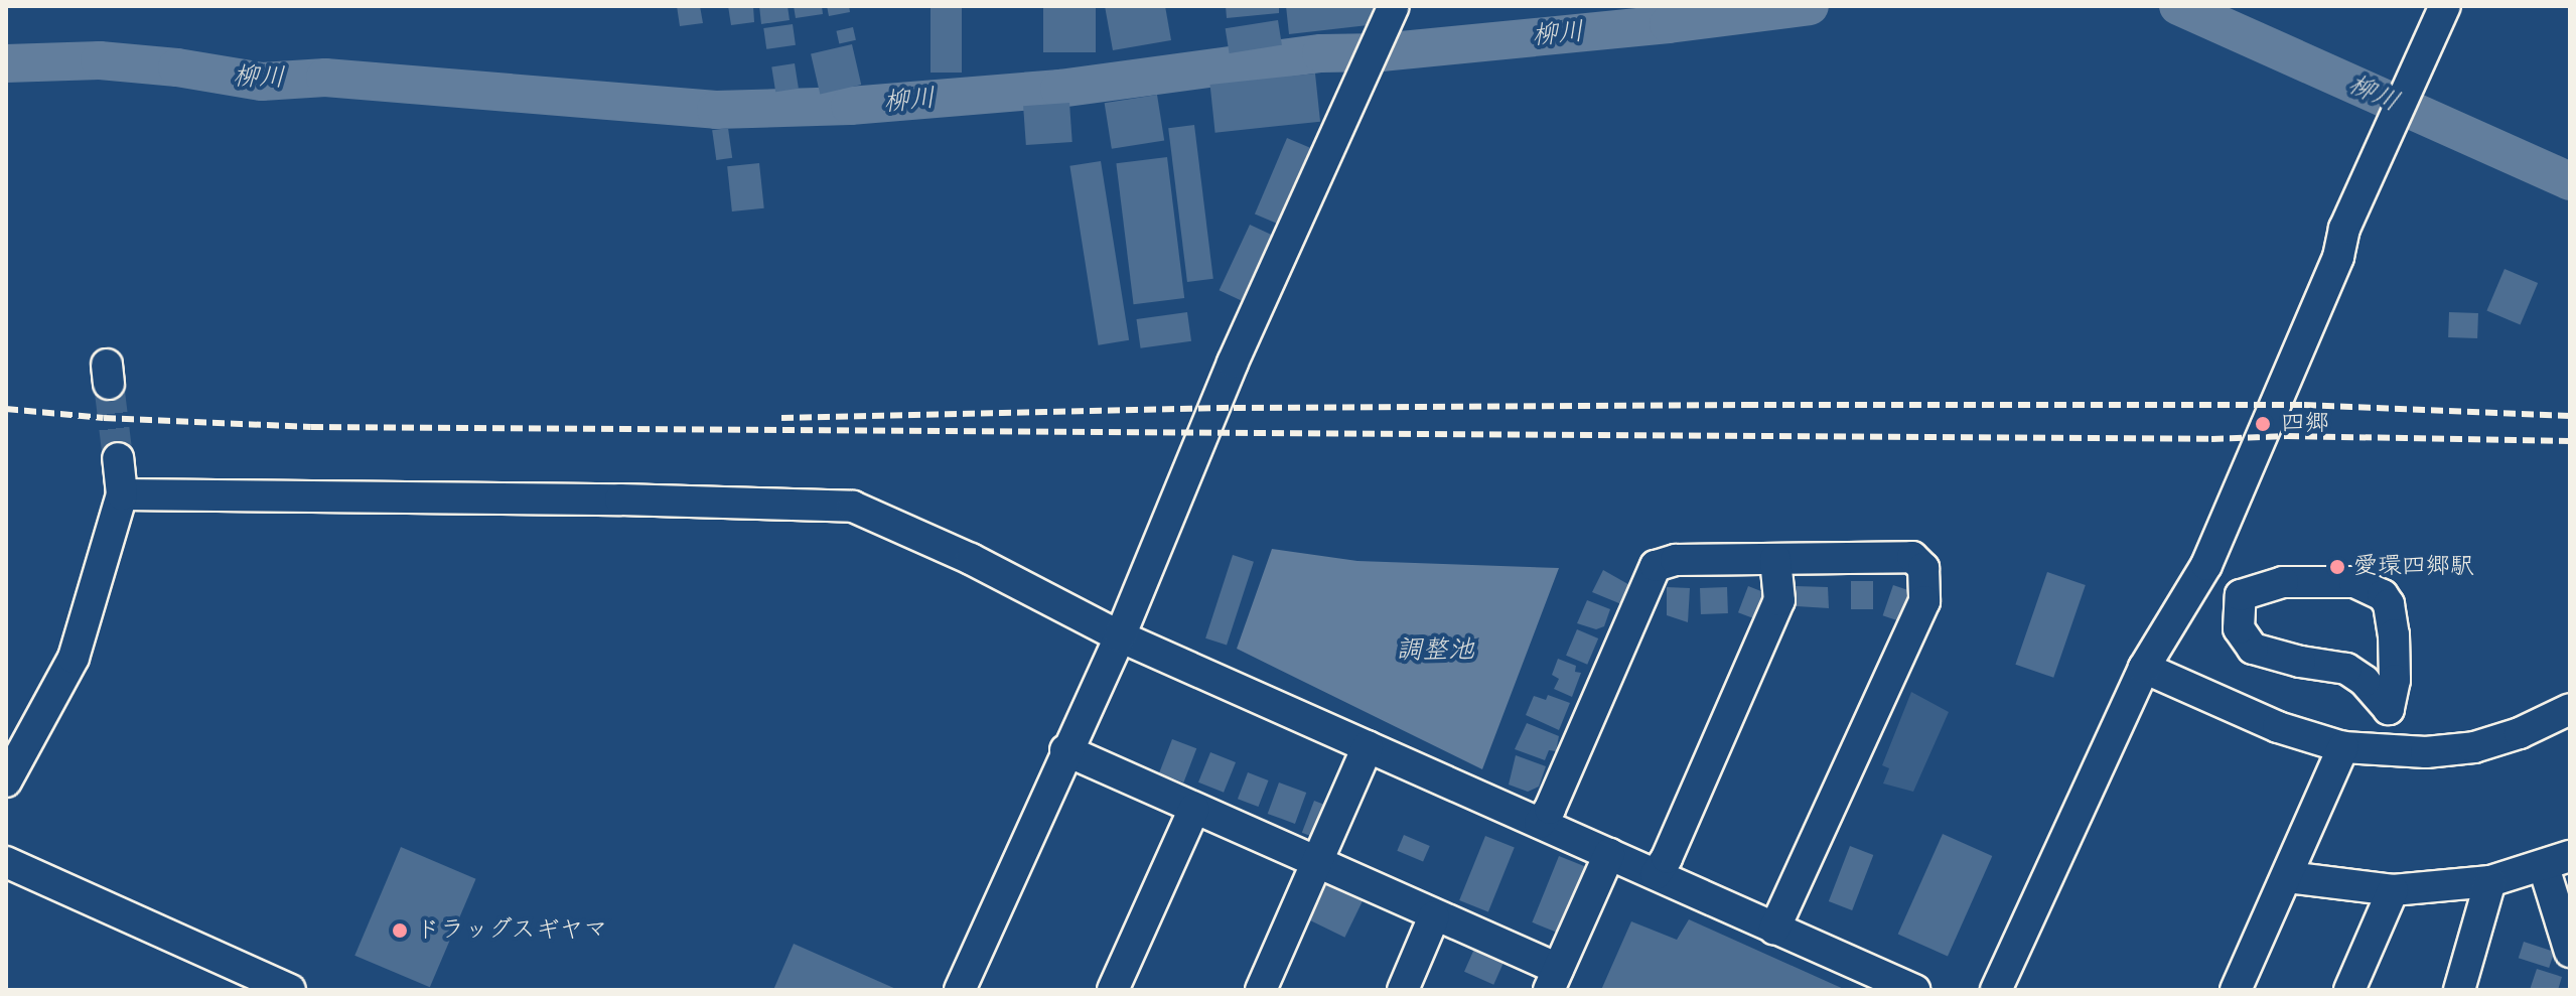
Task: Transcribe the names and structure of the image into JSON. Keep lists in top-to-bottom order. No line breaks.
{"water":["柳川","調整池"],"places":["四郷","愛環四郷駅","ドラッグスギヤマ"]}
